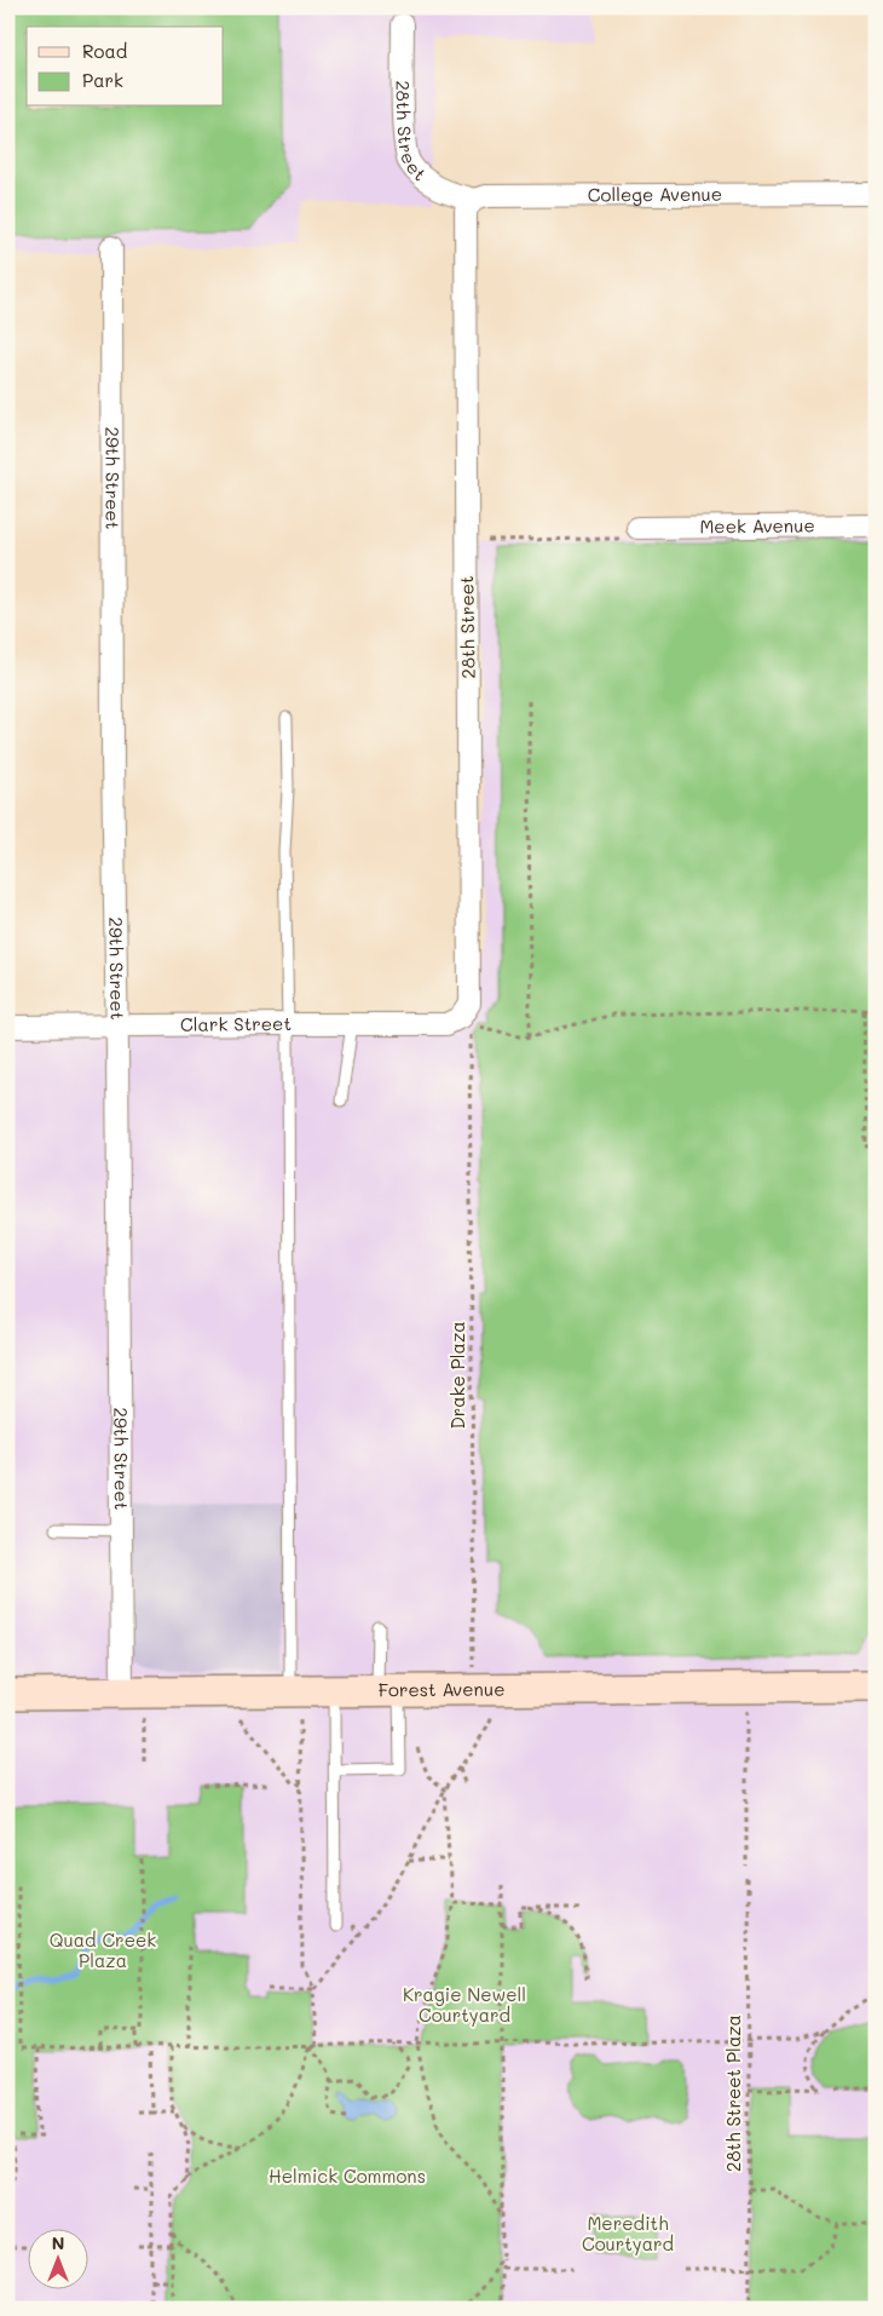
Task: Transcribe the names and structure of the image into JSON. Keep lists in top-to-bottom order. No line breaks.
{"streets":{"main road":["Forest Avenue"],"street":["28th Street","College Avenue","29th Street","Meek Avenue","Clark Street"],"path":["Drake Plaza","28th Street Plaza"]},"crossings":[["28th Street","College Avenue"],["28th Street","Clark Street"],["28th Street","Drake Plaza"],["29th Street","Clark Street"],["29th Street","Forest Avenue"],["Clark Street","Drake Plaza"],["Drake Plaza","Forest Avenue"]],"parks":["Quad Creek Plaza","Kragie Newell Courtyard","Helmick Commons","Meredith Courtyard"],"legend":["Road","Park"],"north":"top"}
